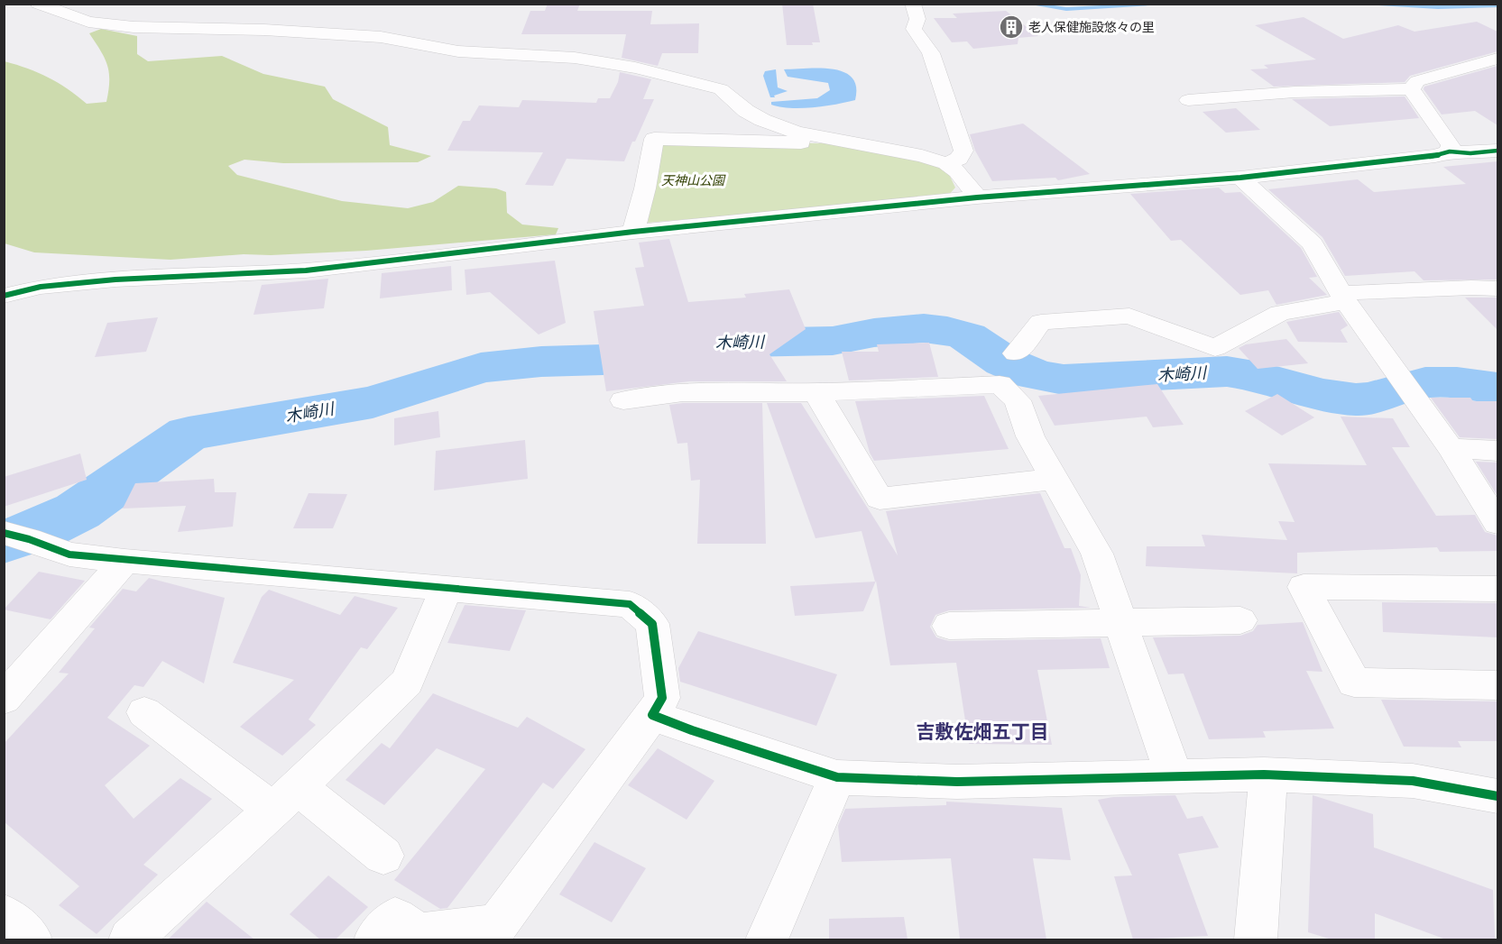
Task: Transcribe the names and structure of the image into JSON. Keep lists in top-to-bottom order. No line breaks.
{"districts":["吉敷佐畑五丁目"],"water":["木崎川"],"parks":["天神山公園"],"places":{"building":["老人保健施設悠々の里"]}}
